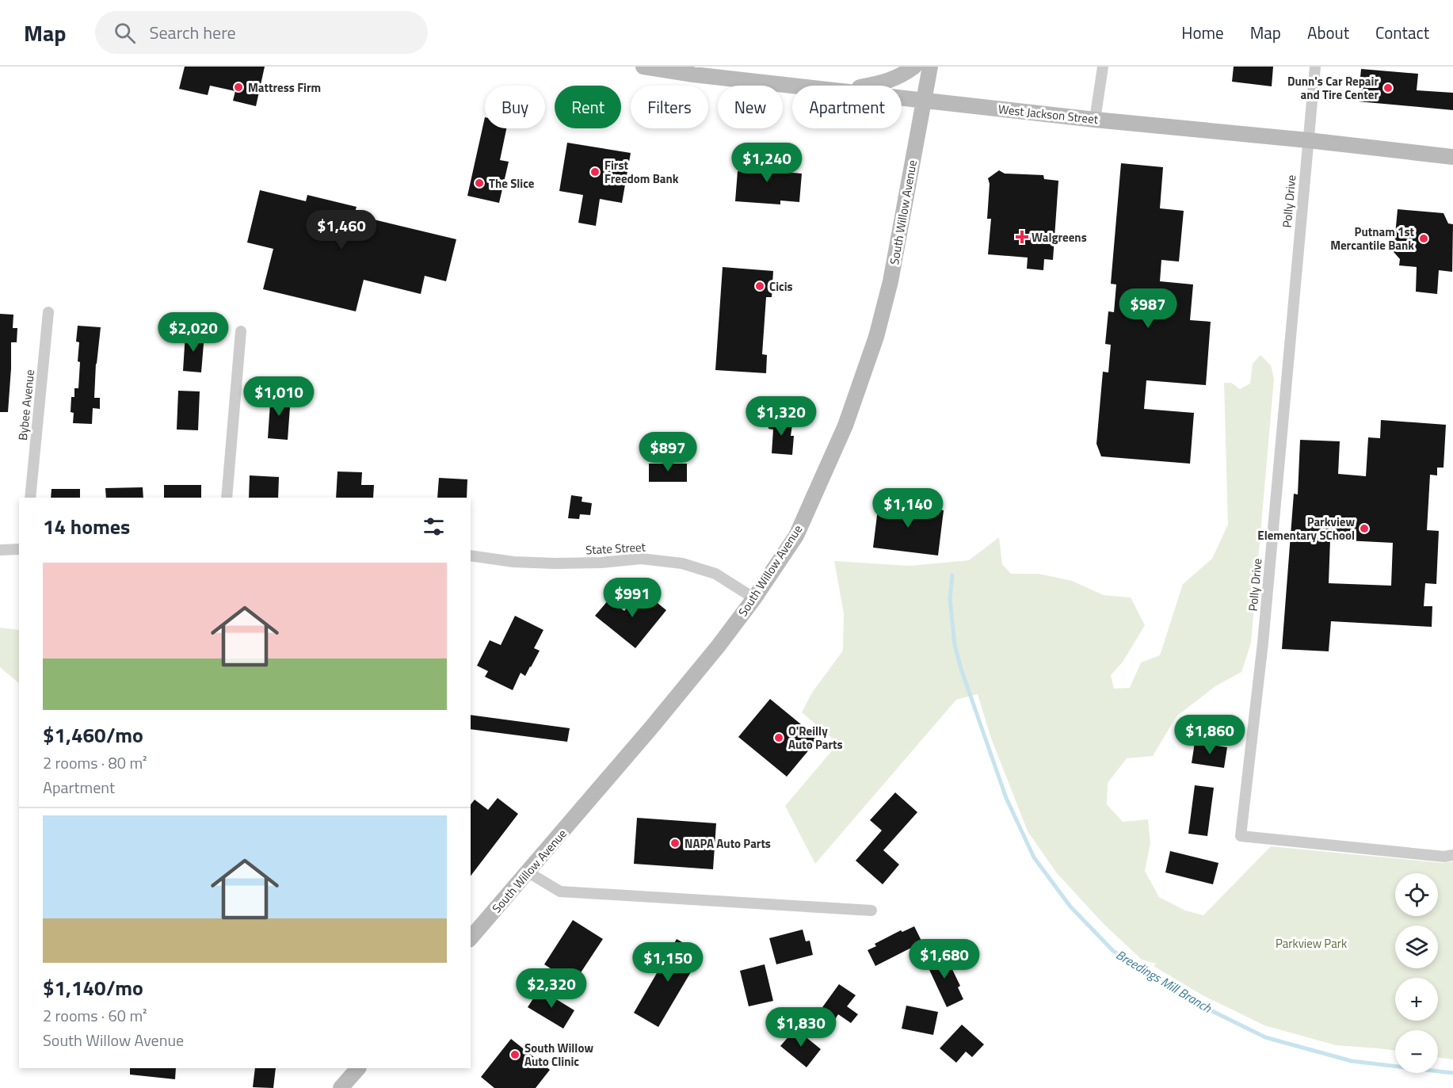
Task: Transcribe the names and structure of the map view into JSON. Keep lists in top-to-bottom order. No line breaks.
{"streets":{"main road":["West Jackson Street","South Willow Avenue"],"street":["Polly Drive","Bybee Avenue","State Street"]},"crossings":[["West Jackson Street","Polly Drive"],["West Jackson Street","South Willow Avenue"],["South Willow Avenue","State Street"]],"water":["Breedings Mill Branch"],"parks":["Parkview Park"],"places":{"other":["Mattress Firm","Dunn's Car Repair and Tire Center","First Freedom Bank","The Slice","Putnam 1st Mercantile Bank","Cicis","Parkview Elementary SChool","O'Reilly Auto Parts","NAPA Auto Parts","South Willow Auto Clinic"],"health":["Walgreens"]},"page":{"header":"Map","search":"Search here","nav":["Home","Map","About","Contact"],"chip":["Buy","Rent","Filters","New","Apartment"],"price":["$1,240","$1,460","$987","$2,020","$1,010","$1,320","$897","$1,140","$991","$1,860","$1,680","$1,150","$2,320","$1,830"],"heading":"14 homes","list":[{"name":"$1,460/mo","note":"2 rooms · 80 m² · Apartment"},{"name":"$1,140/mo","note":"2 rooms · 60 m² · South Willow Avenue"}],"map_buttons":["+","−"]}}
